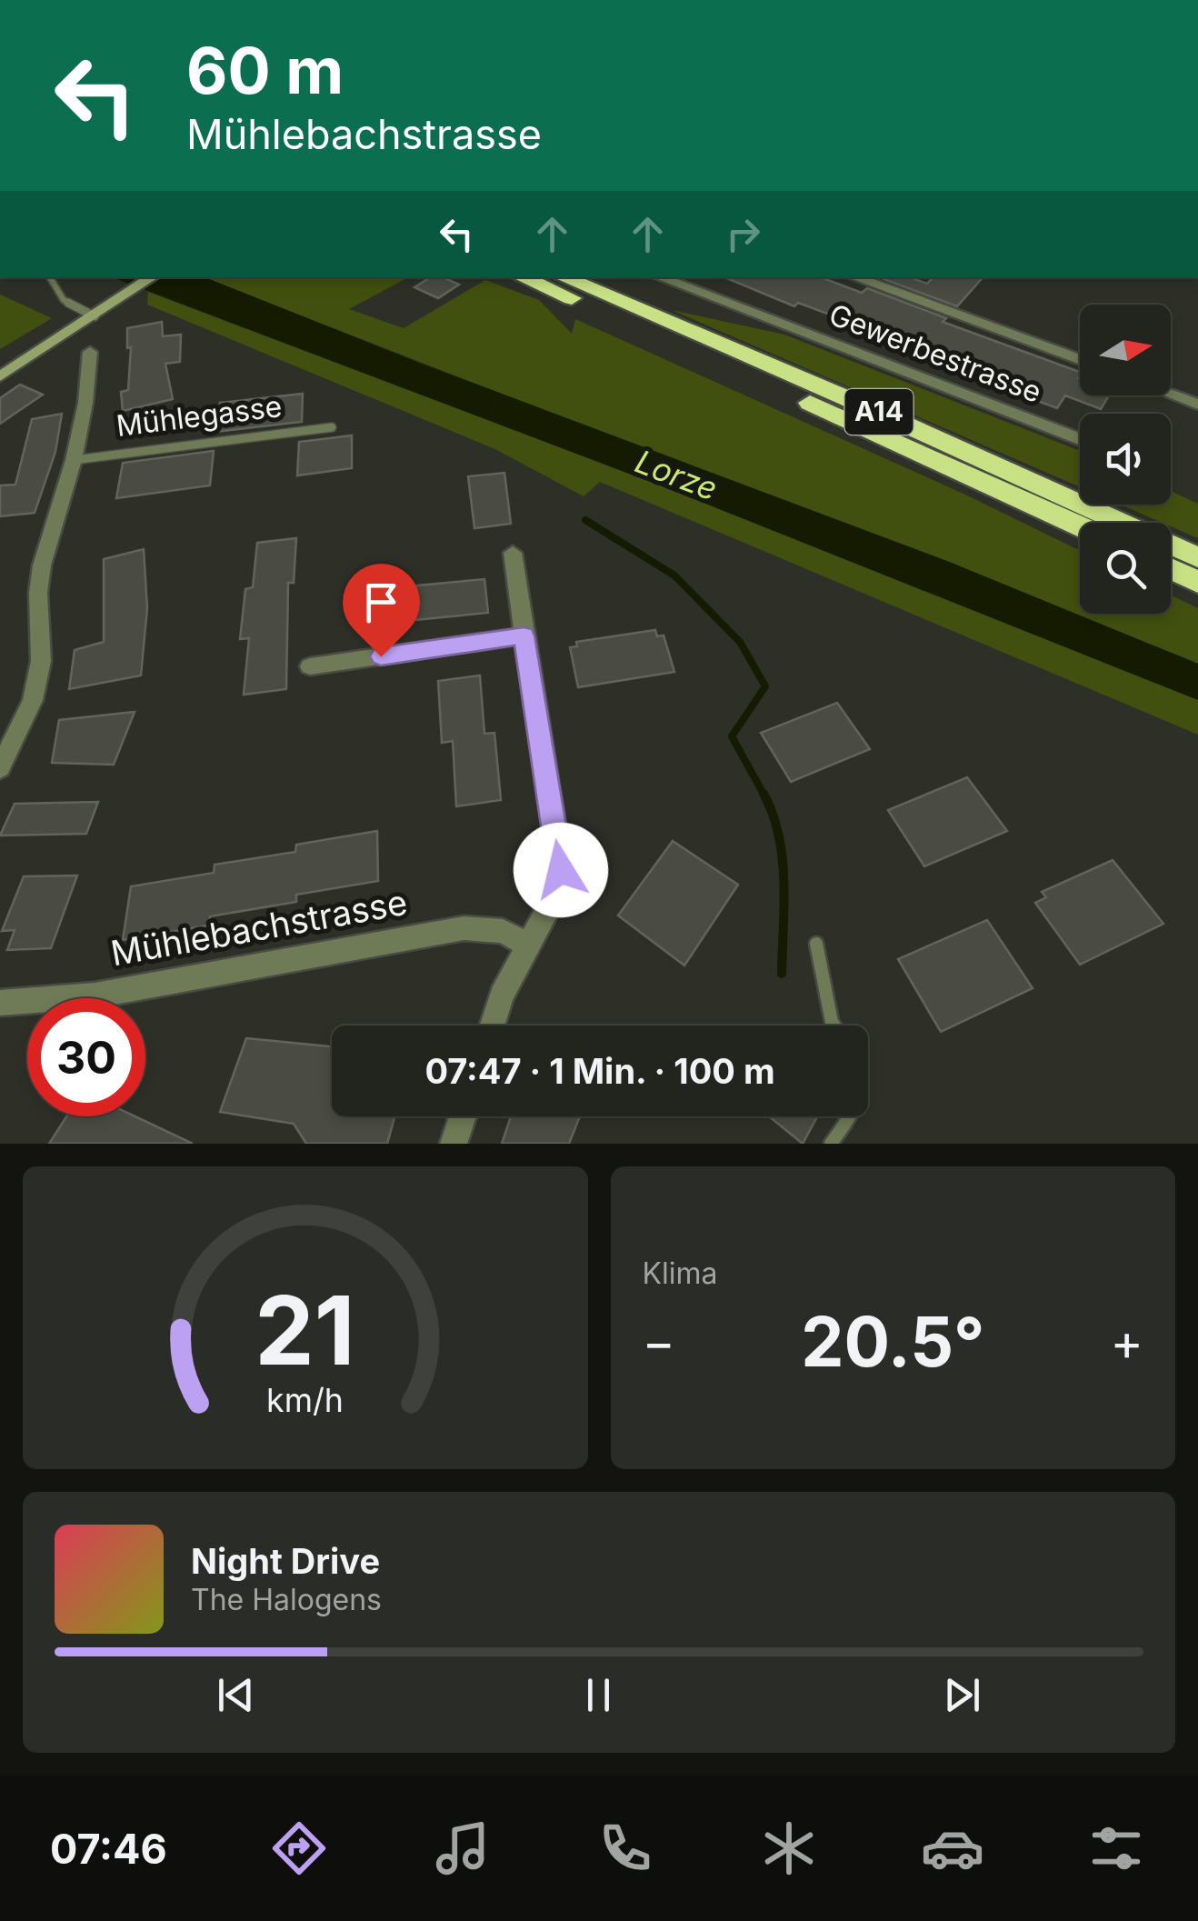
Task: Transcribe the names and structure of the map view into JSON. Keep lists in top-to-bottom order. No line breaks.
{"streets":{"highway":["A14"],"street":["Gewerbestrasse","Mühlegasse","Mühlebachstrasse"]},"water":["Lorze"],"north":"right","page":{"turn":["60 m","Mühlebachstrasse"],"limit":"30","trip":"07:47 · 1 Min. · 100 m","tile":"Klima","heat":["−","20.5°","+"],"song":["Night Drive","The Halogens"],"tabs":"07:46","gauge":["21","km/h"]}}
